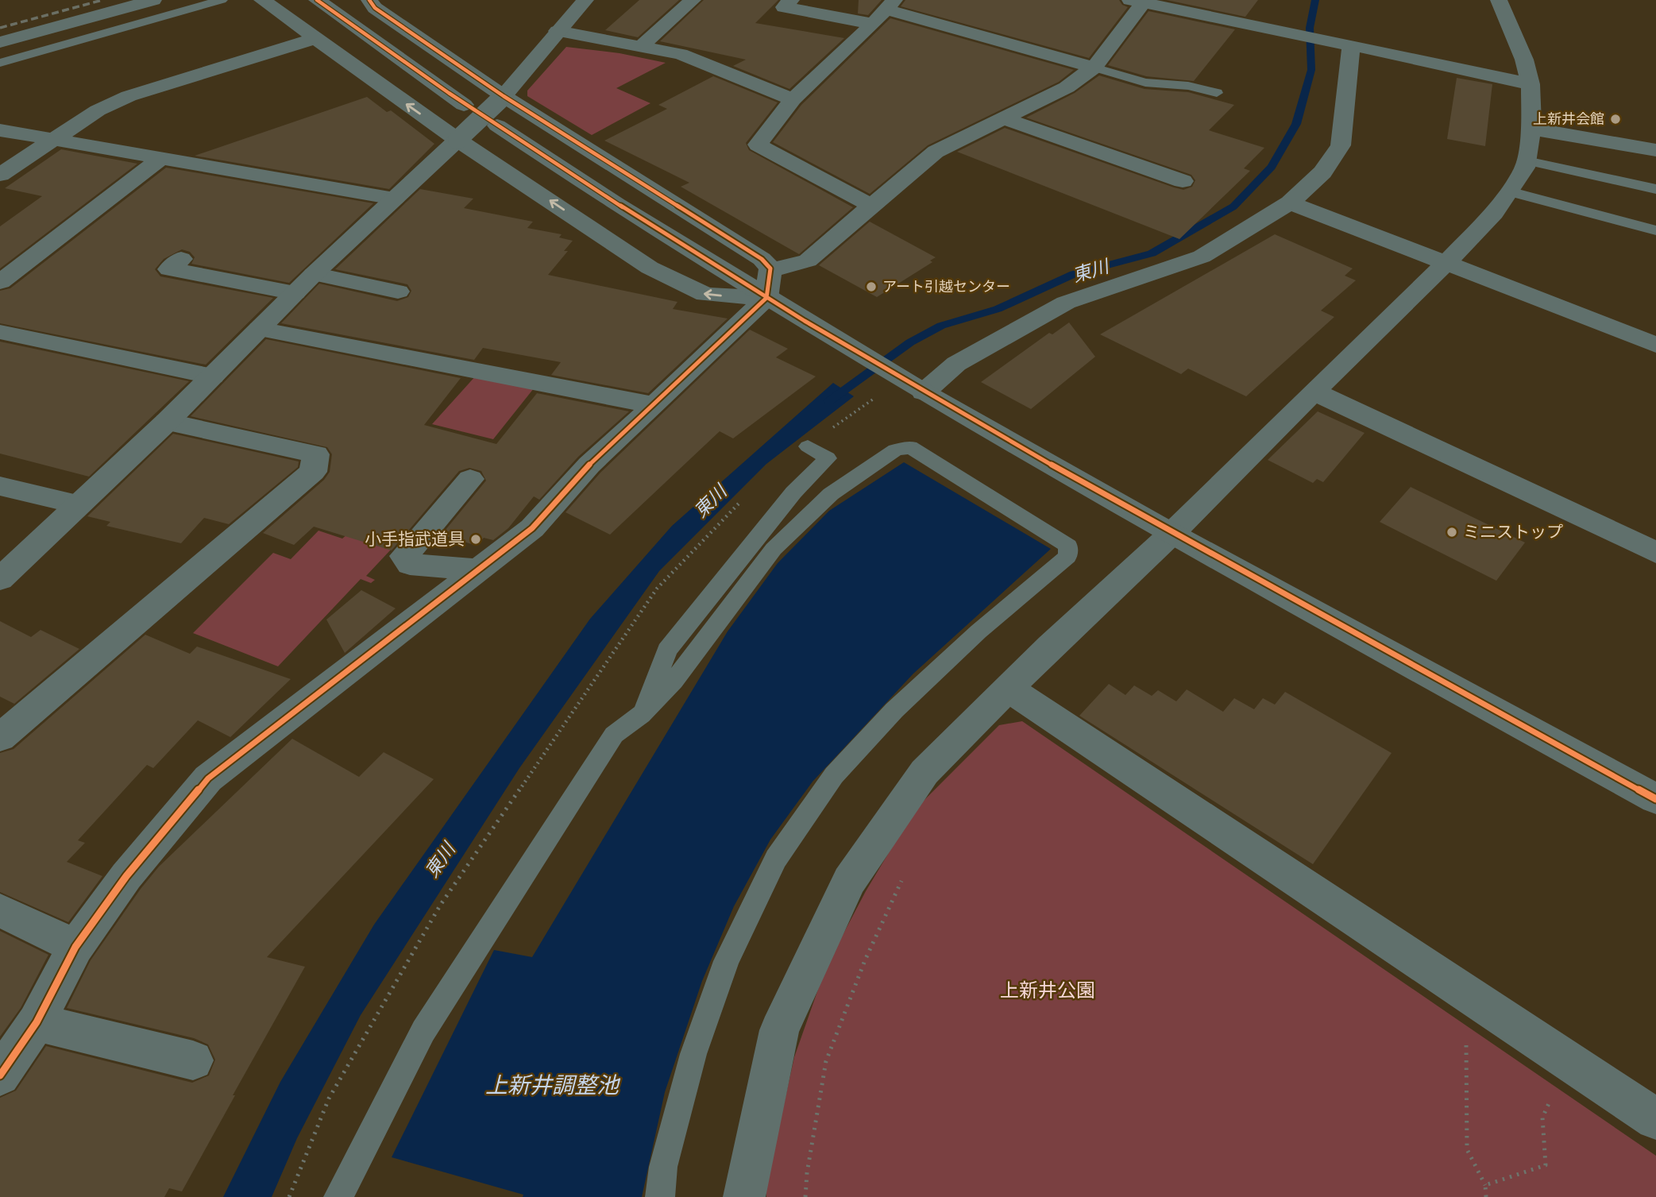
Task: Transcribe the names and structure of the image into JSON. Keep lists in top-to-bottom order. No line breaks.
{"water":["東川","上新井調整池"],"parks":["上新井公園"],"places":["上新井会館","アート引越センター","ミニストップ","小手指武道具"]}
